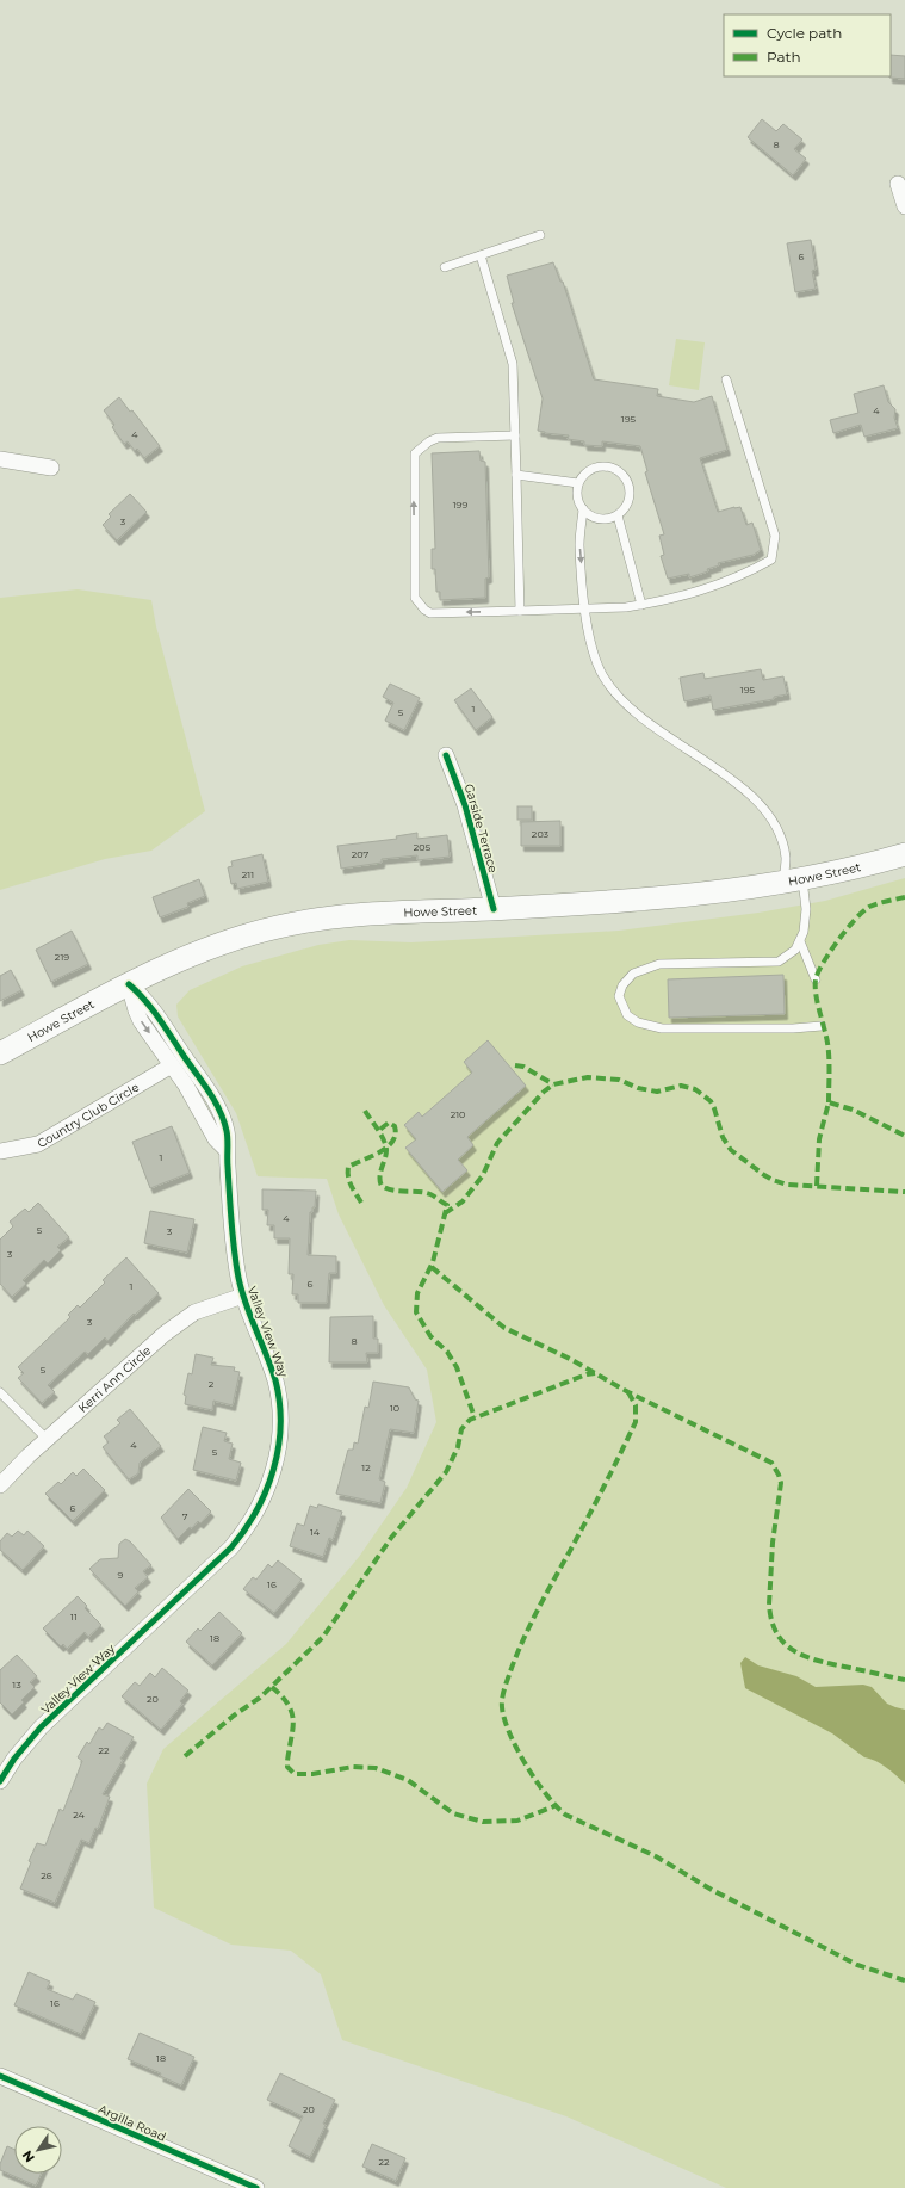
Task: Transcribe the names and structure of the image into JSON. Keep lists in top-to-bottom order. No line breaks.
{"streets":{"main road":["Howe Street"],"street":["Garside Terrace","Country Club Circle","Valley View Way","Kerri Ann Circle","Argilla Road"]},"crossings":[["Garside Terrace","Howe Street"],["Howe Street","Valley View Way"],["Country Club Circle","Valley View Way"],["Valley View Way","Kerri Ann Circle"]],"house_numbers":["8","6","4","195","4","199","3","195","1","5","203","205","207","211","219","210","1","4","5","3","3","6","1","3","8","5","2","10","4","5","12","6","7","14","9","16","11","18","13","20","22","24","26","16","18","20","22"],"legend":["Cycle path","Path"],"north":"bottom left"}
